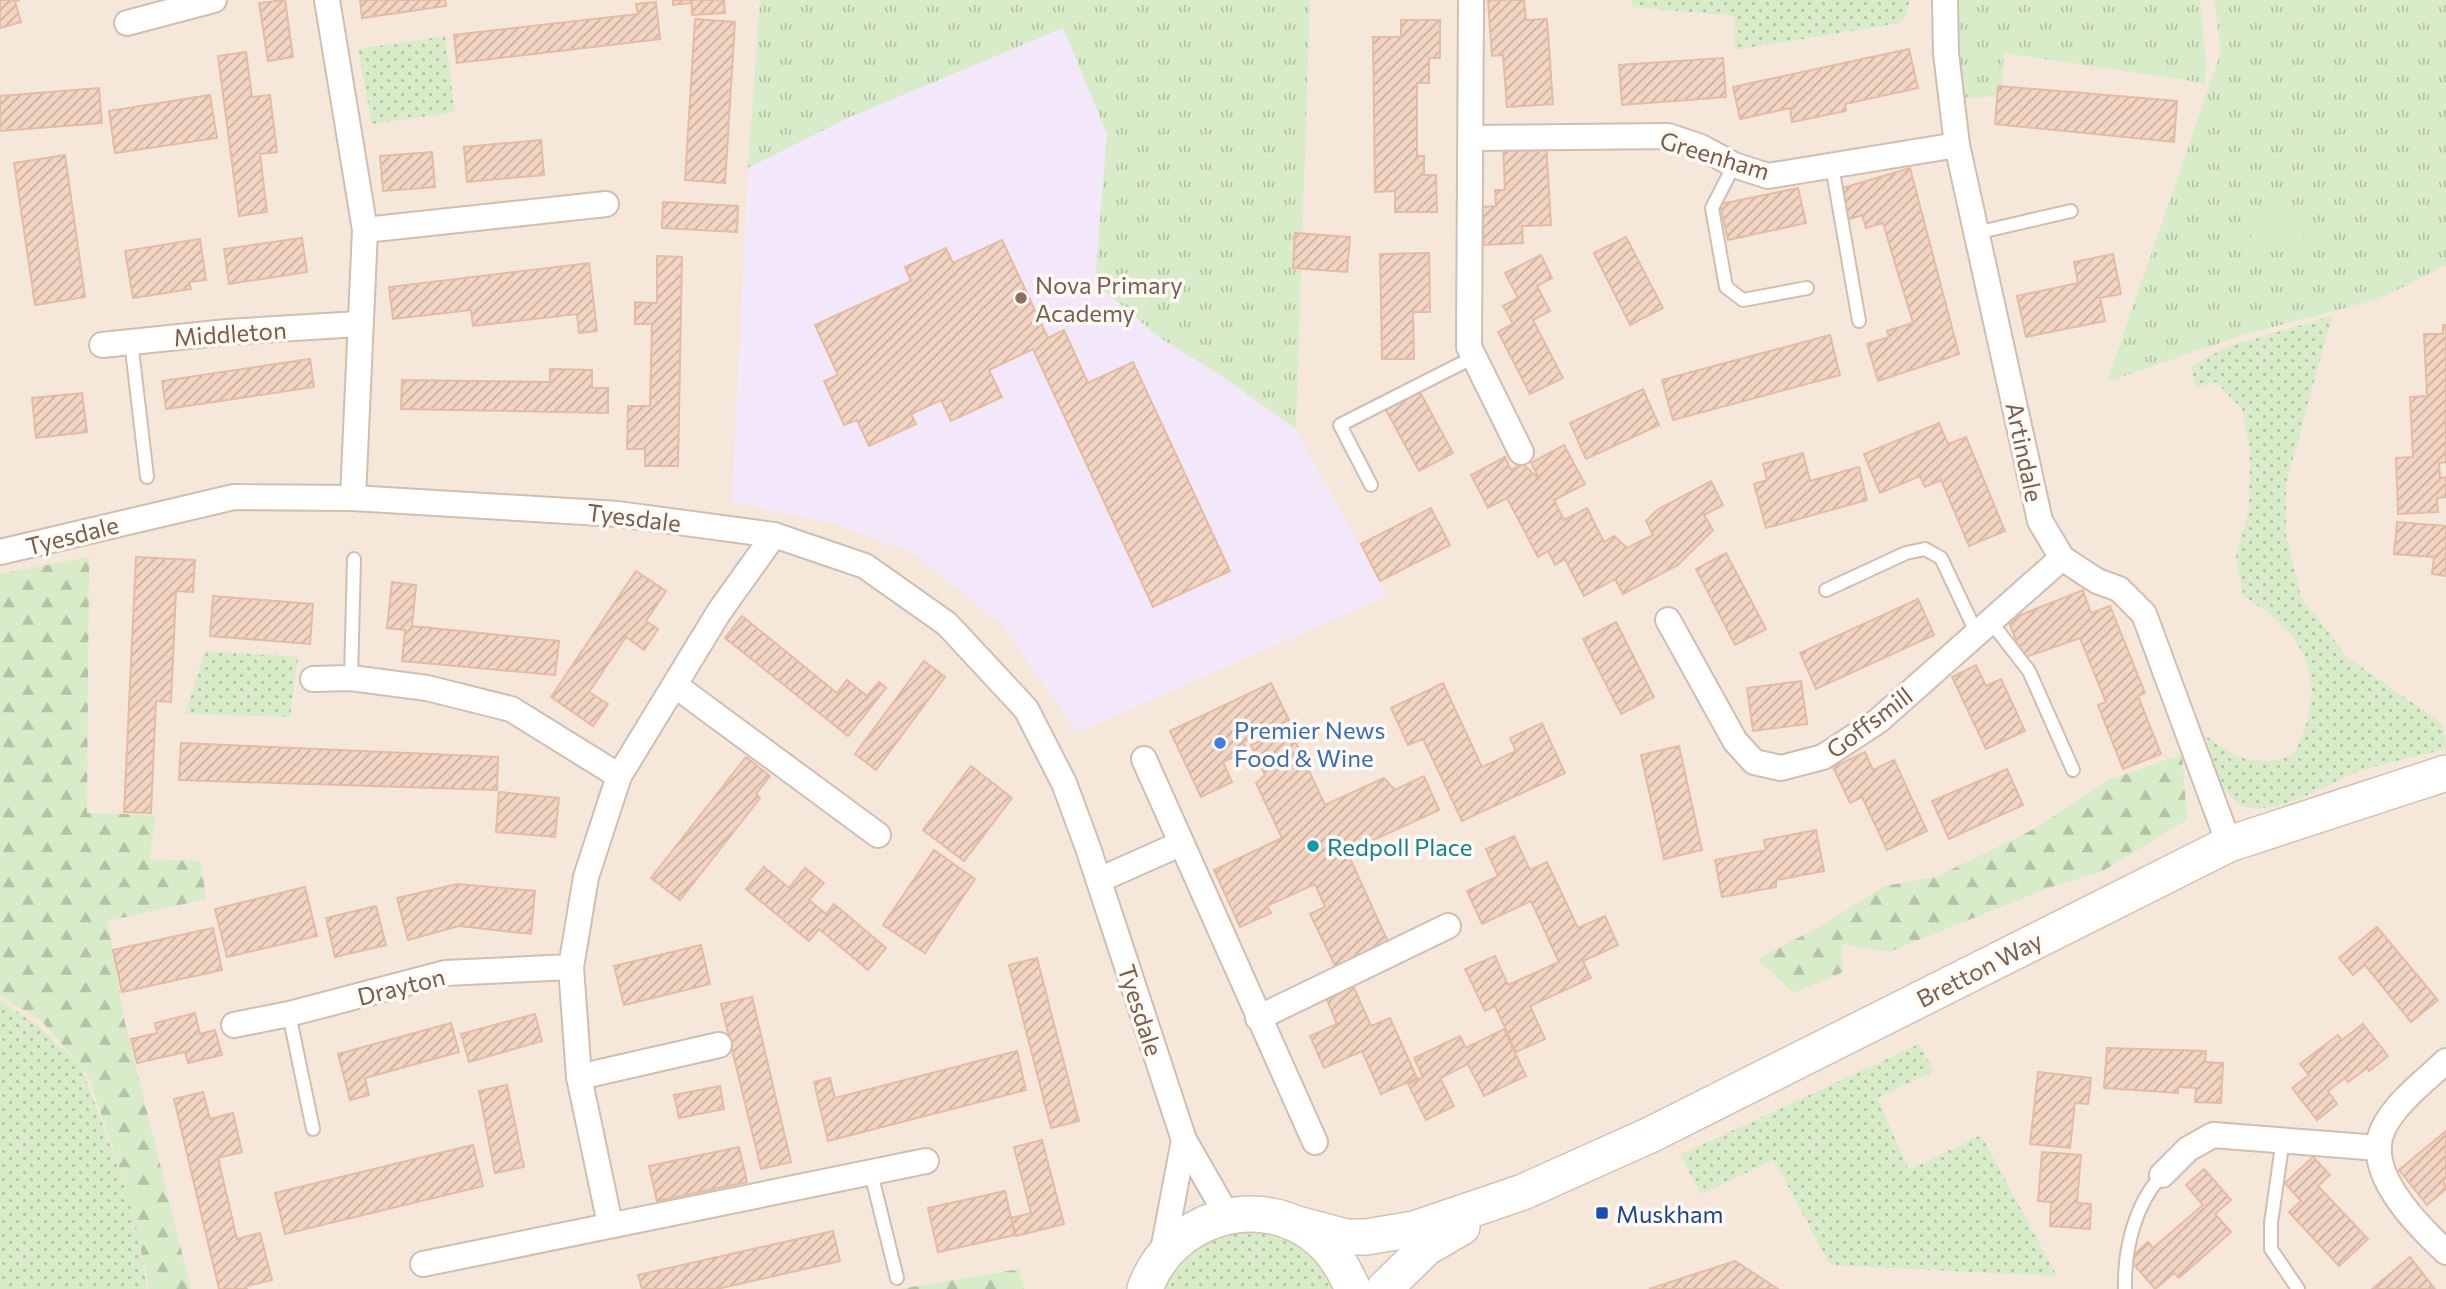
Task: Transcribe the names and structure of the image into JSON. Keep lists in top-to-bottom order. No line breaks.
{"streets":{"street":["Greenham","Middleton","Artindale","Tyesdale","Goffsmill","Bretton Way","Drayton"]},"crossings":[["Greenham","Artindale"],["Artindale","Goffsmill"],["Artindale","Bretton Way"],["Tyesdale","Bretton Way"]],"places":{"other":["Nova Primary Academy","Premier News Food & Wine","Redpoll Place"],"transit":["Muskham"]}}
